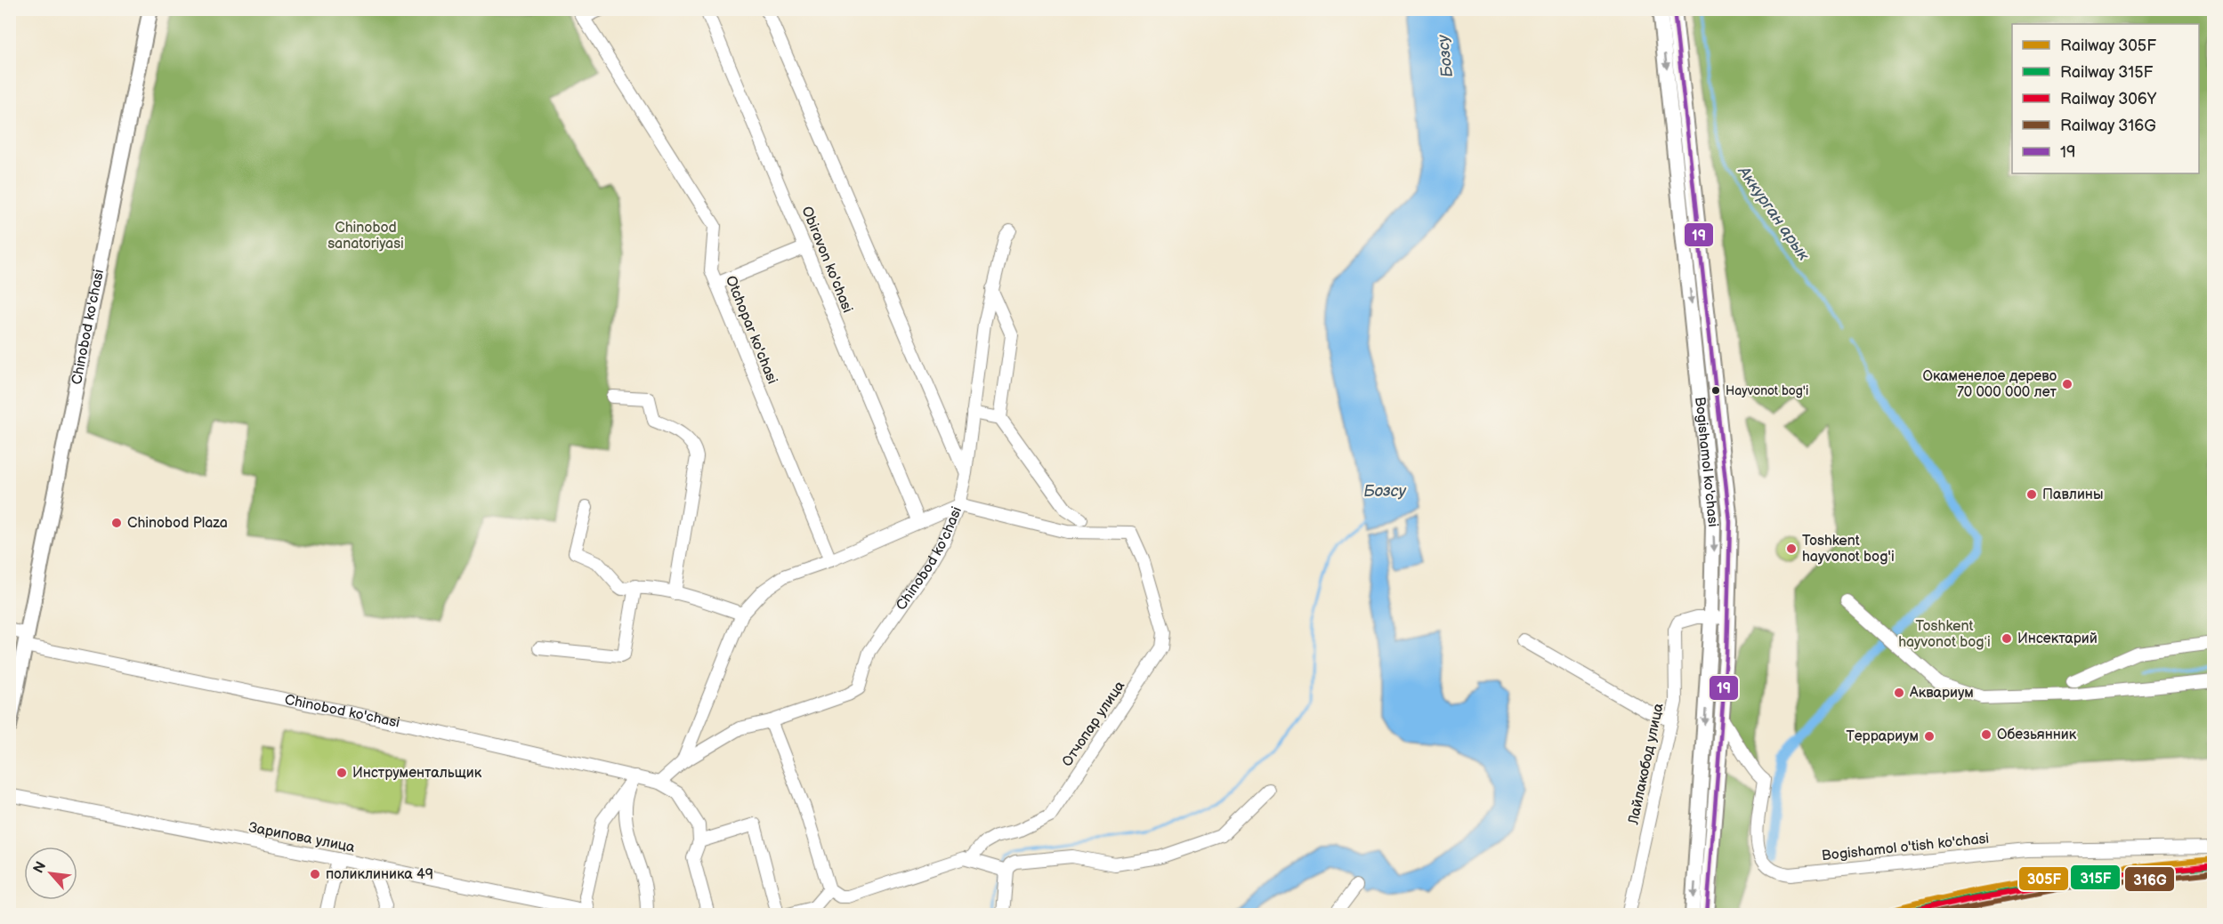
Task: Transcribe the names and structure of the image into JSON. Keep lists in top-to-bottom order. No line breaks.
{"streets":{"main road":["Chinobod ko'chasi","Bogishamol ko'chasi"],"street":["Obiravon ko'chasi","Otchopar ko'chasi","Отчопар улица","Лайлакобод улица","Зарипова улица","Bogishamol o'tish ko'chasi"]},"crossings":[["Chinobod ko'chasi","Отчопар улица"],["Bogishamol ko'chasi","Лайлакобод улица"],["Bogishamol ko'chasi","Bogishamol o'tish ko'chasi"]],"water":["Бозсу","Аккурган арык"],"parks":["Chinobod sanatoriyasi","Toshkent hayvonot bogʻi"],"places":["Окаменелое дерево 70 000 000 лет","Hayvonot bog'i","Павлины","Chinobod Plaza","Toshkent hayvonot bog'i","Инсектарий","Аквариум","Обезьянник","Террариум","Инструментальщик","поликлиника 49"],"lines":["transit line 19","rail line 305F","rail line 306Y","rail line 315F","rail line 316G"],"legend":["Railway 305F","Railway 315F","Railway 306Y","Railway 316G","19"],"north":"top left"}
